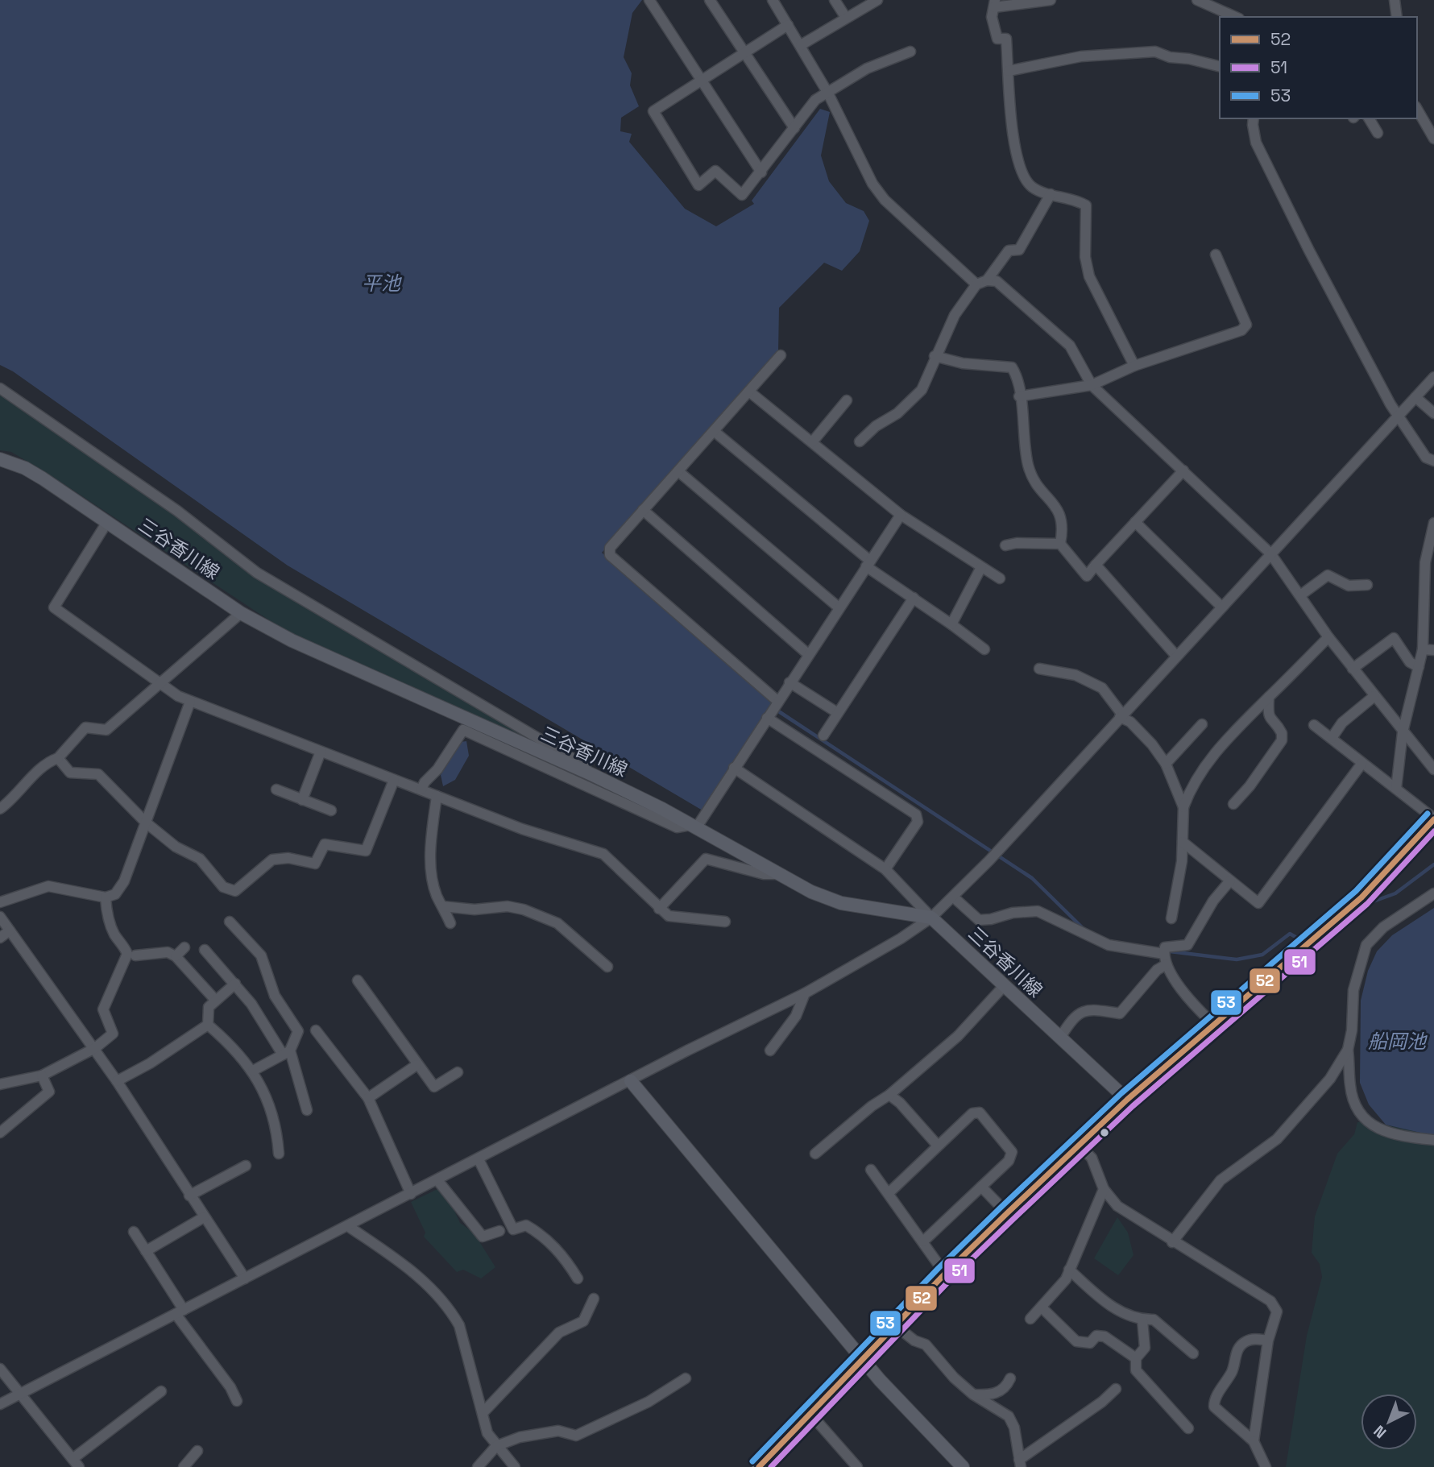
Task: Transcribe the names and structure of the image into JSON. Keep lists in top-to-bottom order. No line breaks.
{"streets":{"main road":["三谷香川線"]},"water":["平池","船岡池"],"lines":["transit line 53","transit line 52","transit line 51"],"legend":["52","51","53"],"north":"bottom left"}
